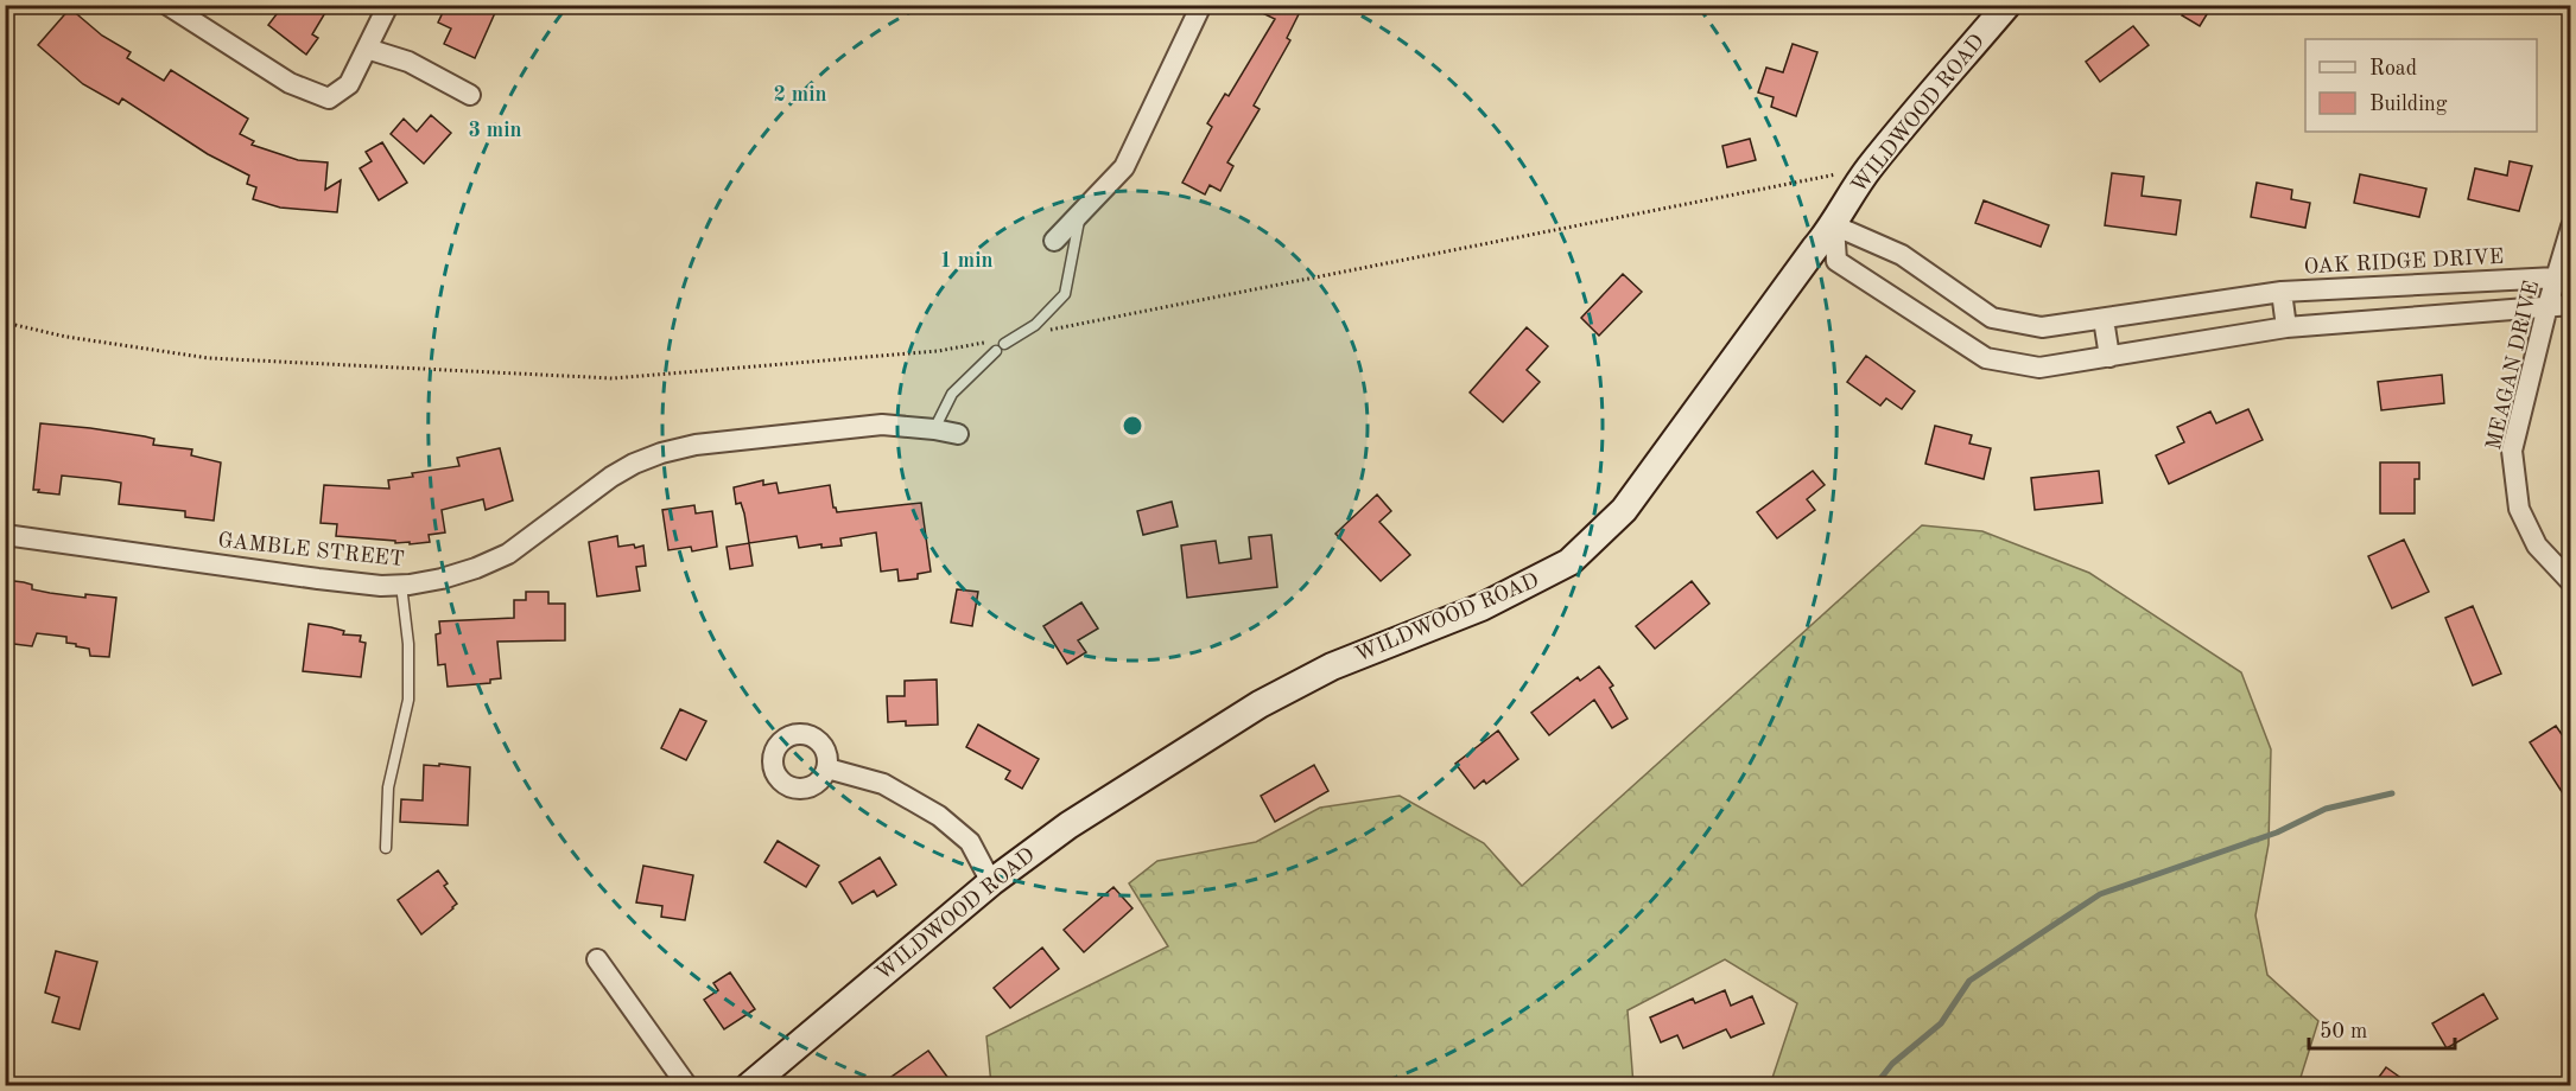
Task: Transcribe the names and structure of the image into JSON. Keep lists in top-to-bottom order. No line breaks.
{"streets":{"street":["WILDWOOD ROAD","OAK RIDGE DRIVE","MEAGAN DRIVE","GAMBLE STREET"]},"crossings":[["WILDWOOD ROAD","OAK RIDGE DRIVE"],["OAK RIDGE DRIVE","MEAGAN DRIVE"]],"legend":["Road","Building"],"scale_bar":"50 m","rings":["2 min","3 min","1 min"]}
